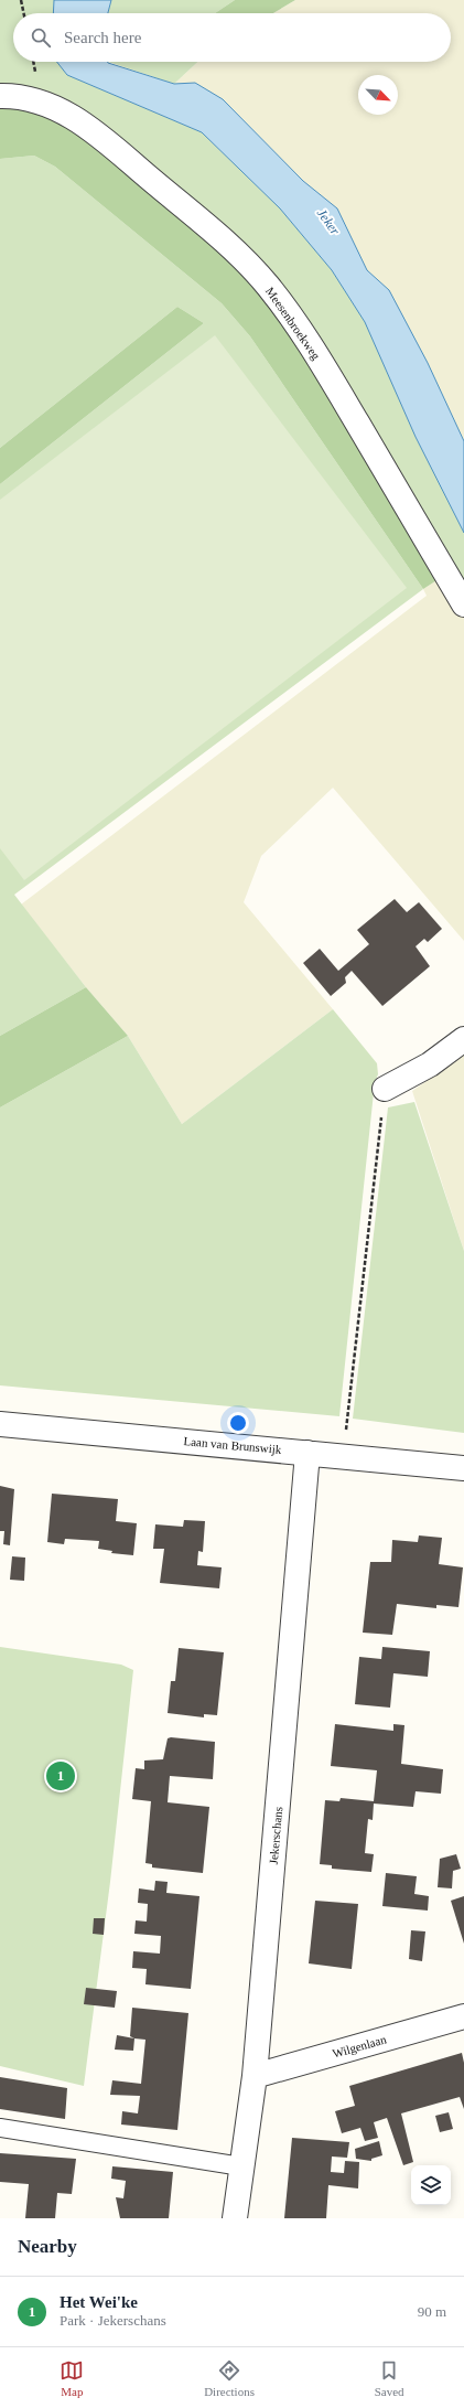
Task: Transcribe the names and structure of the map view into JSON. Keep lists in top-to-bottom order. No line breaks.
{"streets":{"street":["Meesenbroekweg","Laan van Brunswijk","Jekerschans","Wilgenlaan"]},"crossings":[["Laan van Brunswijk","Jekerschans"],["Jekerschans","Wilgenlaan"]],"water":["Jeker"],"north":"bottom right","page":{"search":"Search here","pins":"1","heading":"Nearby","list":[{"mark":"1","name":"Het Wei'ke","note":"Park · Jekerschans","value":"90 m"}],"nav":["Map","Directions","Saved"]}}
